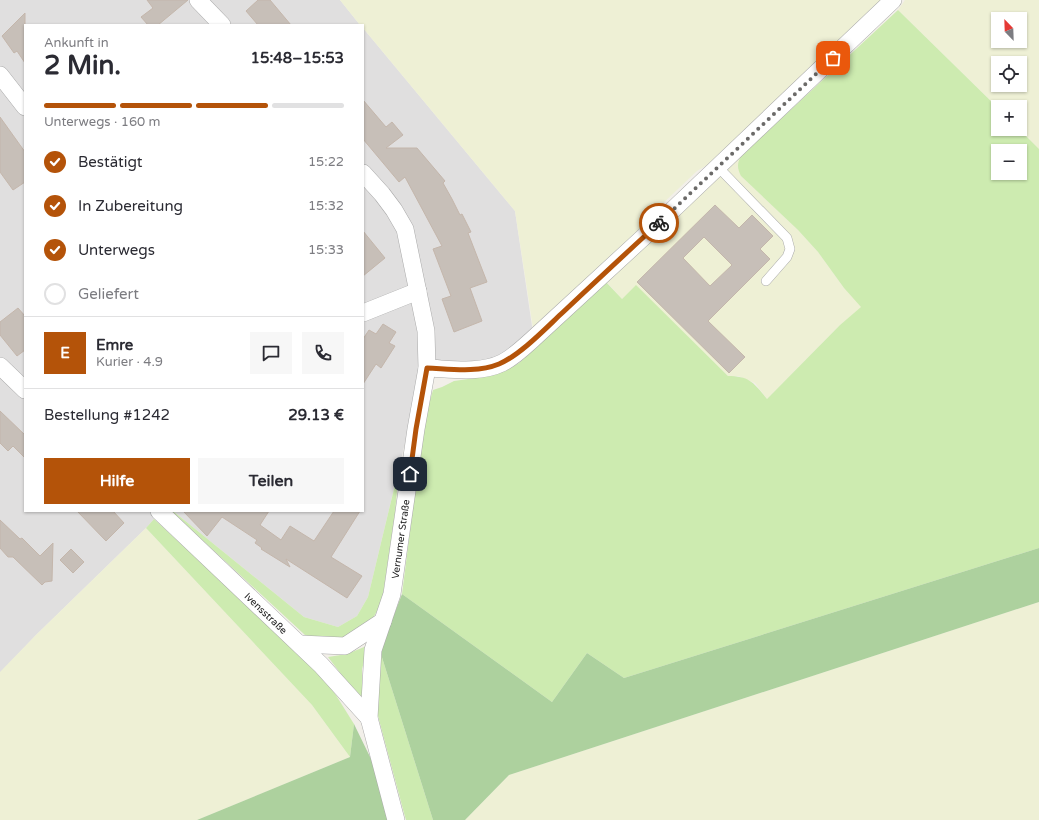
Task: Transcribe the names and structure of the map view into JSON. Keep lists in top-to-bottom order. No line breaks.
{"streets":{"street":["Vernumer Straße","Ivensstraße"]},"crossings":[["Vernumer Straße","Ivensstraße"]],"north":"top left","page":{"map_buttons":["+","−"],"heading":["2 Min.","Ankunft in","15:48–15:53"],"panel":["Emre","Kurier · 4.9","Bestellung #1242","29.13 €"],"bar":"Unterwegs · 160 m","list":[["Bestätigt","15:22"],["In Zubereitung","15:32"],["Unterwegs","15:33"],"Geliefert"],"round":"E","buttons":["Hilfe","Teilen"]}}
